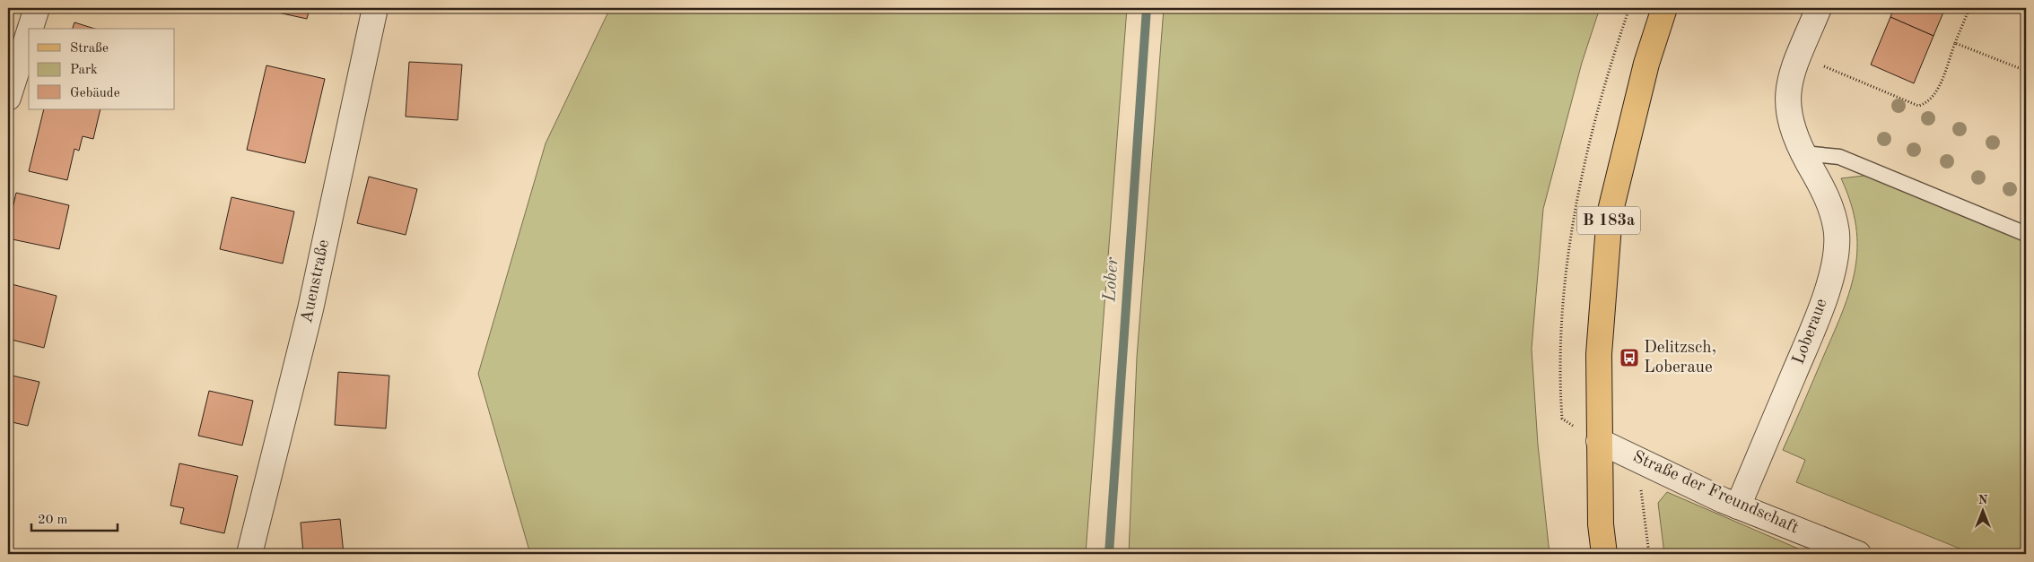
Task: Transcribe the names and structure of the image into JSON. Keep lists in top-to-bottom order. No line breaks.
{"streets":{"main road":["B 183a"],"street":["Auenstraße","Loberaue","Straße der Freundschaft"]},"crossings":[["B 183a","Straße der Freundschaft"],["Loberaue","Straße der Freundschaft"]],"water":["Lober"],"places":{"bus stop":["Delitzsch, Loberaue"]},"legend":["Straße","Park","Gebäude"],"scale_bar":"20 m","north":"top"}
